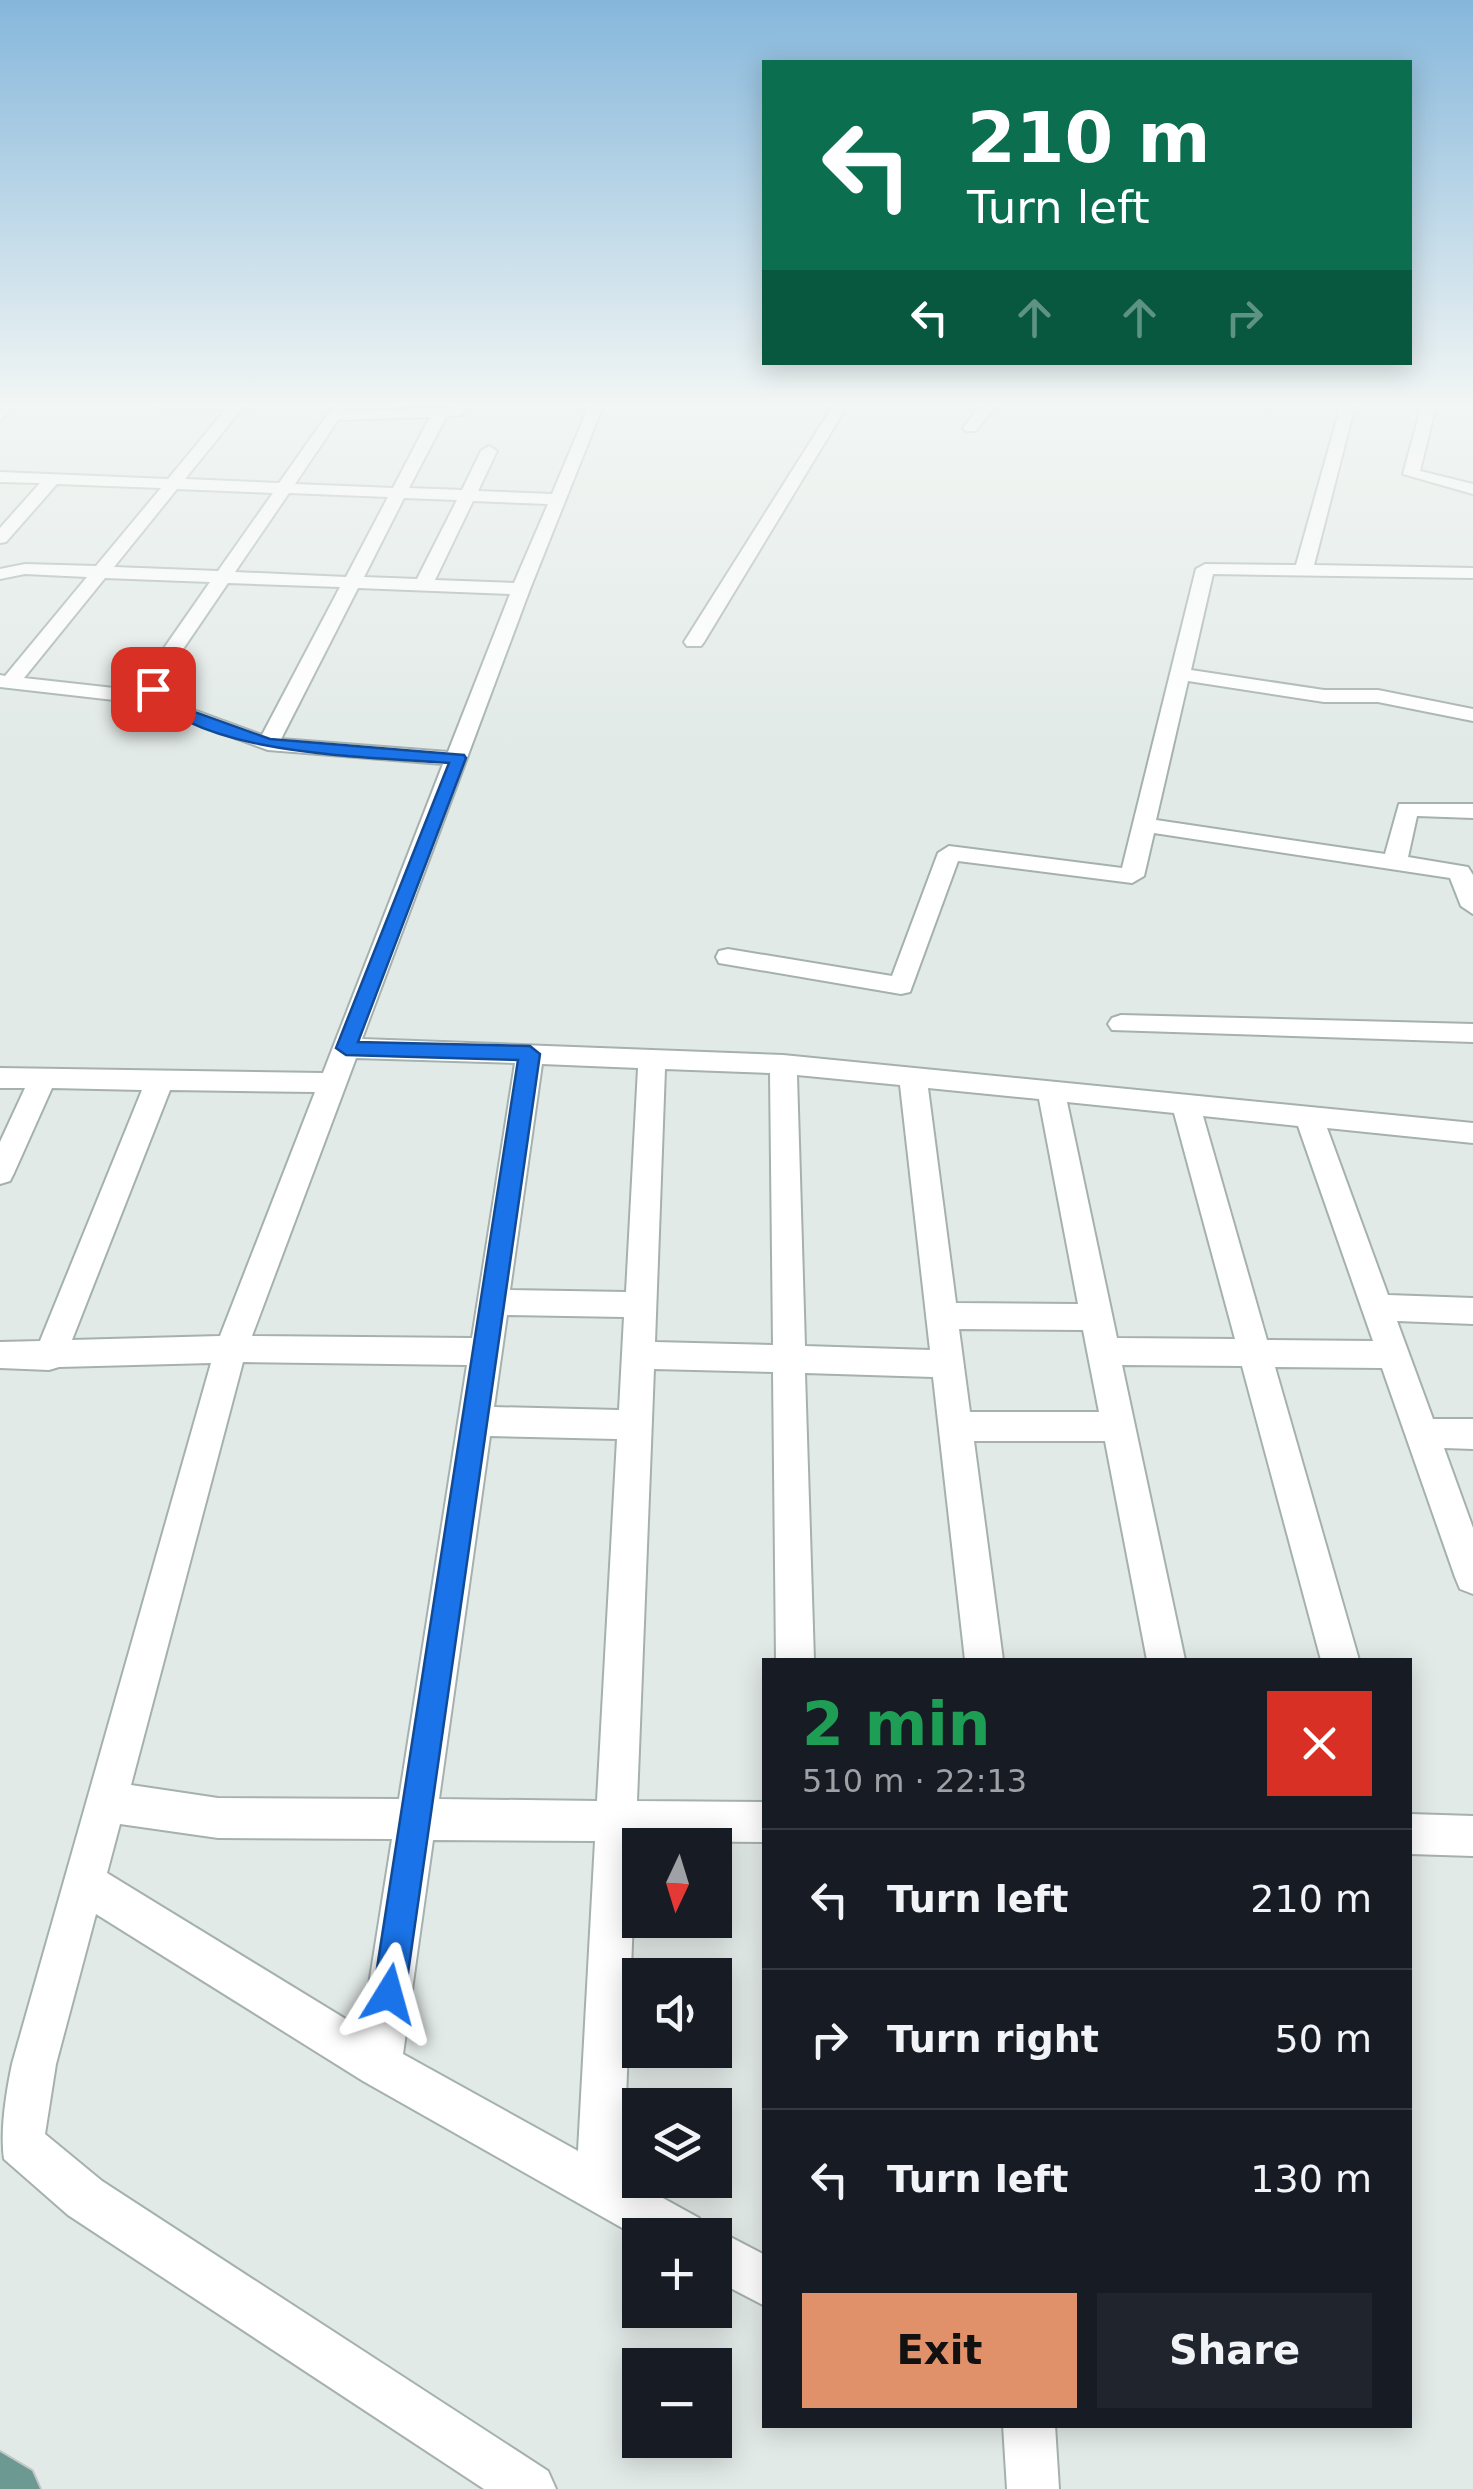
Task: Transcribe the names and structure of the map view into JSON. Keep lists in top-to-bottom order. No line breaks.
{"north":"bottom","page":{"turn":["210 m","Turn left"],"heading":["2 min","510 m · 22:13"],"map_buttons":["+","−"],"list":[{"name":"Turn left","value":"210 m"},{"name":"Turn right","value":"50 m"},{"name":"Turn left","value":"130 m"}],"buttons":["Exit","Share"]}}
